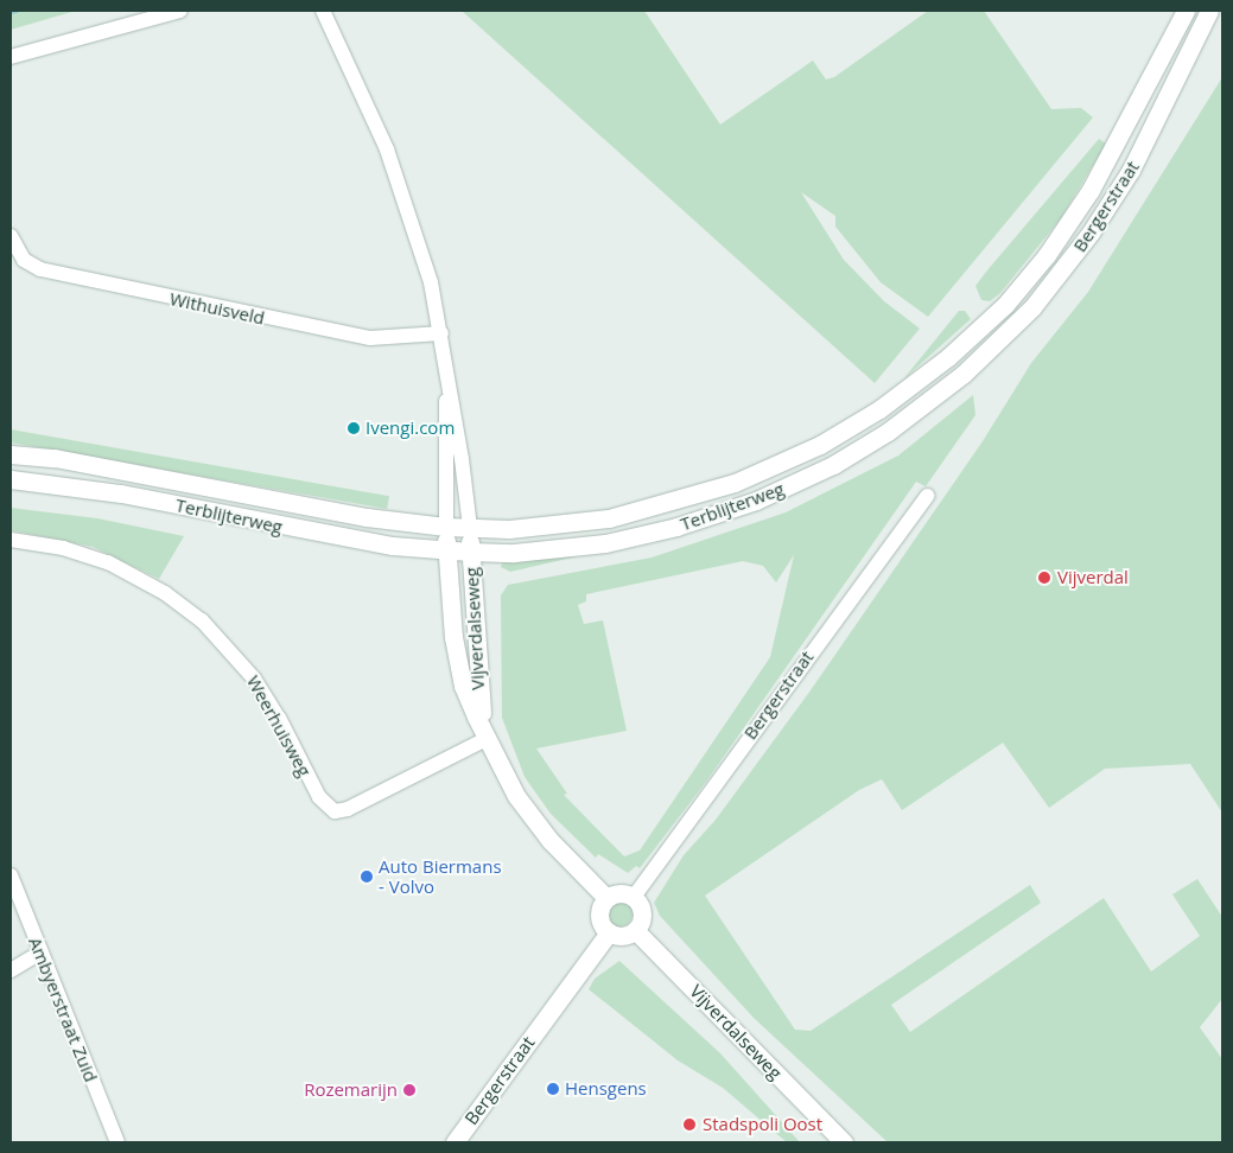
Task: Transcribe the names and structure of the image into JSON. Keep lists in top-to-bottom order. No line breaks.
{"streets":{"main road":["Bergerstraat","Terblijterweg","Vijverdalseweg"],"street":["Withuisveld","Weerhuisweg","Ambyerstraat Zuid"]},"crossings":[["Bergerstraat","Terblijterweg"],["Bergerstraat","Vijverdalseweg"],["Terblijterweg","Vijverdalseweg"],["Vijverdalseweg","Weerhuisweg"]],"places":["Ivengi.com","Vijverdal","Auto Biermans - Volvo","Hensgens","Rozemarijn","Stadspoli Oost"]}
